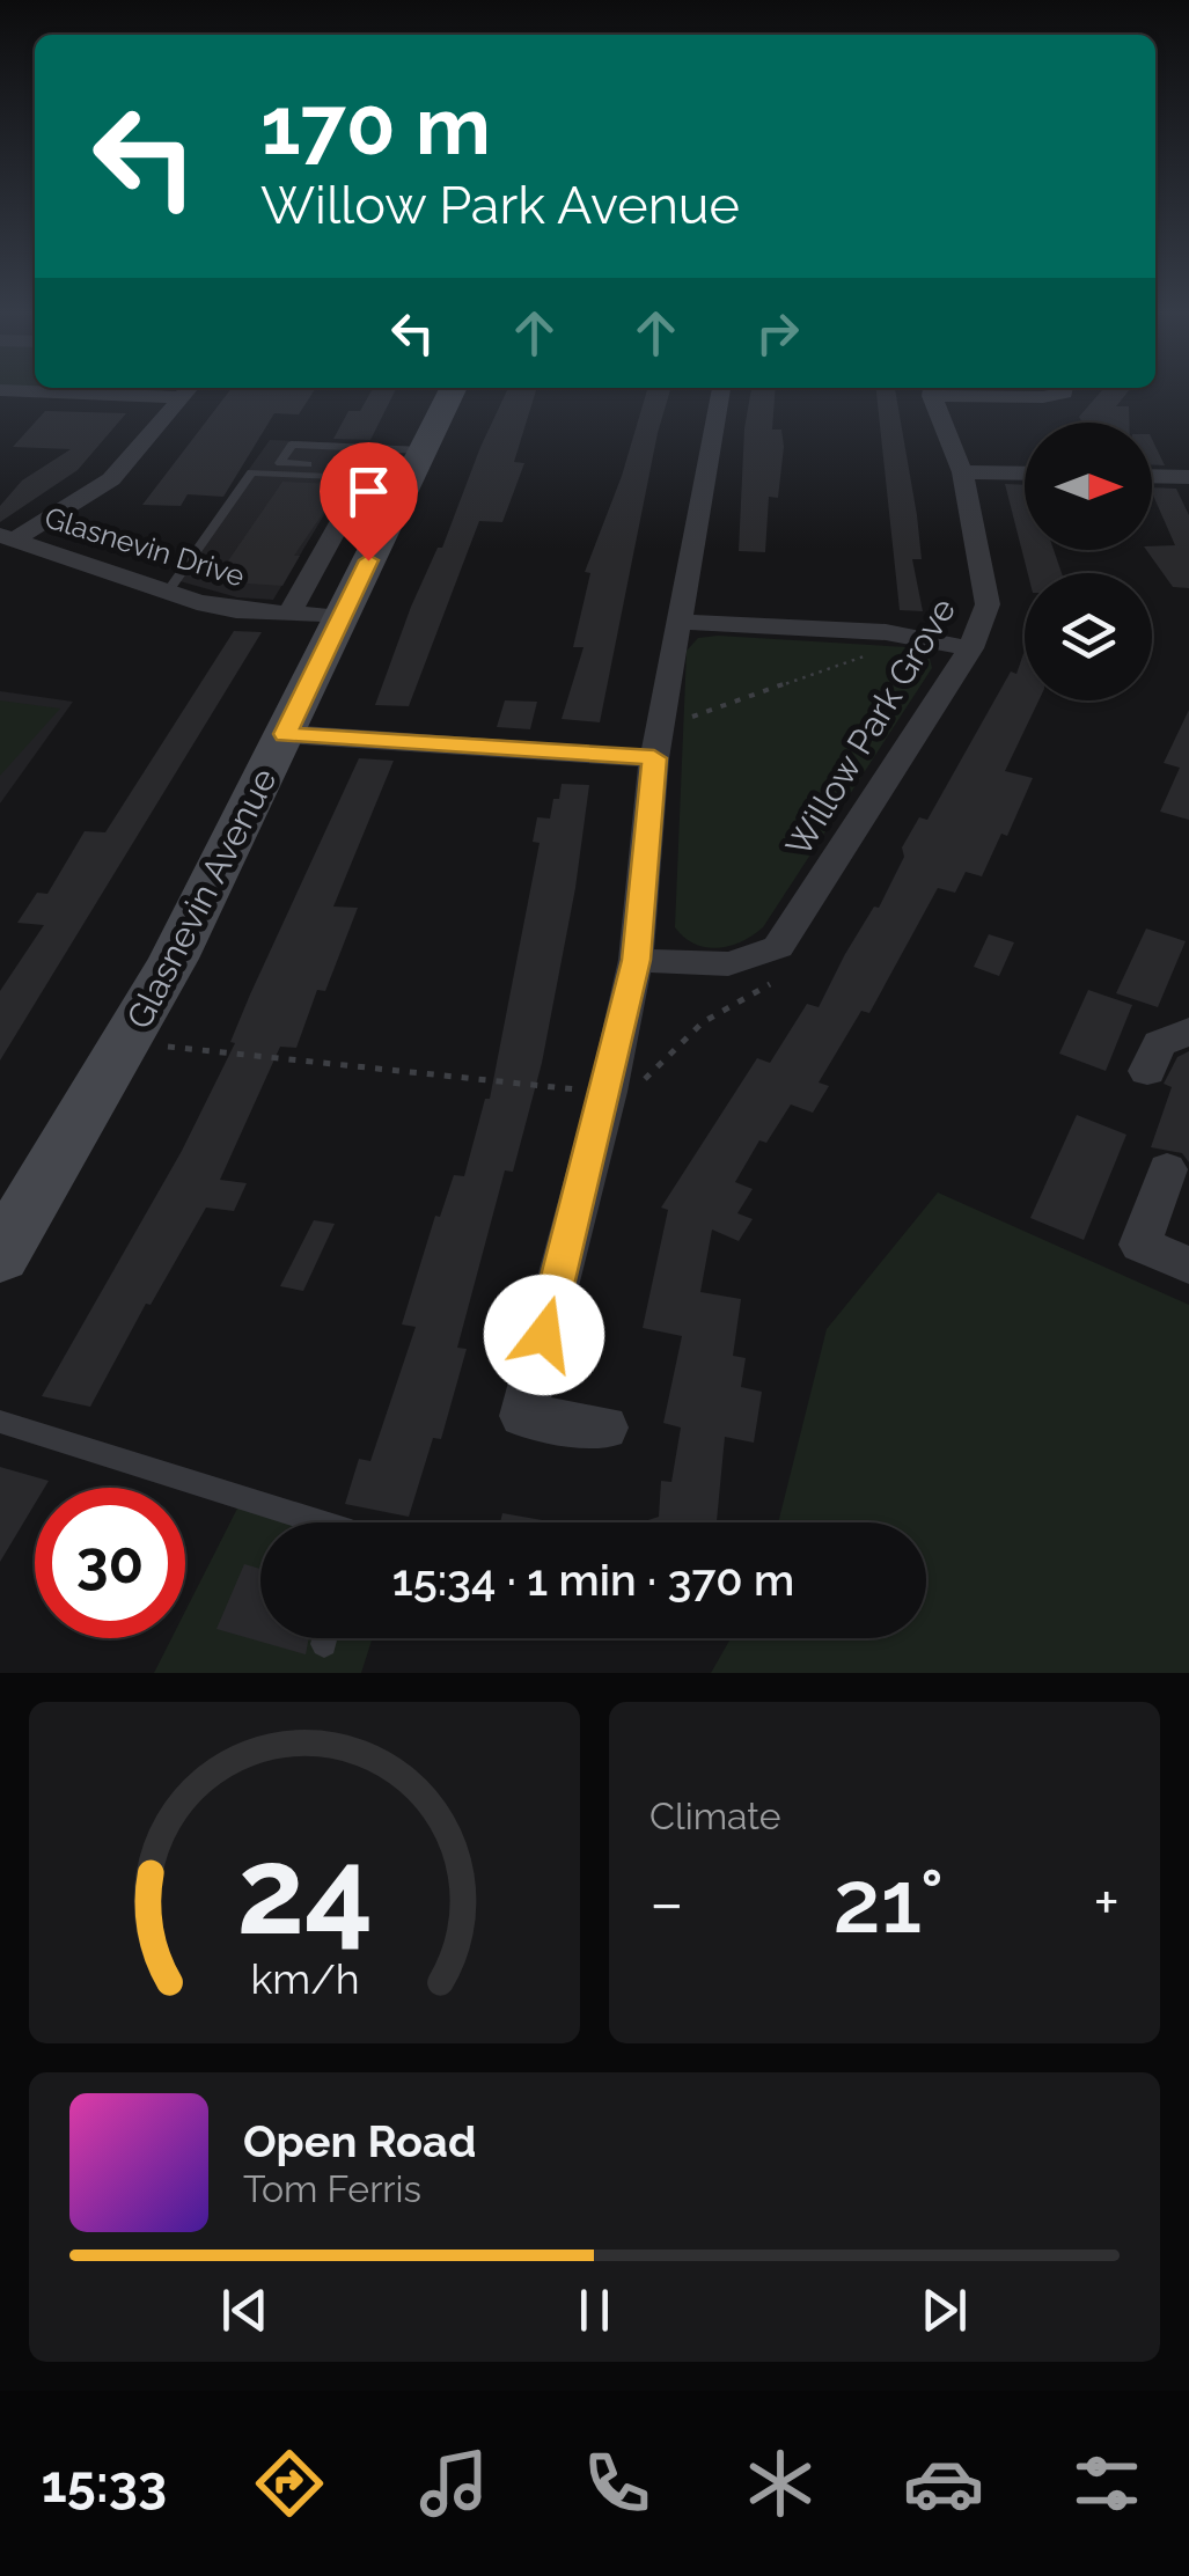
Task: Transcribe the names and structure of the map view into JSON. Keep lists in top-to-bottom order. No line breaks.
{"streets":{"main road":["Glasnevin Avenue"],"street":["Glasnevin Drive","Willow Park Grove"]},"crossings":[["Glasnevin Drive","Glasnevin Avenue"]],"north":"right","page":{"turn":["170 m","Willow Park Avenue"],"limit":"30","trip":"15:34 · 1 min · 370 m","tile":"Climate","heat":["−","21°","+"],"song":["Open Road","Tom Ferris"],"tabs":"15:33","gauge":["24","km/h"]}}
